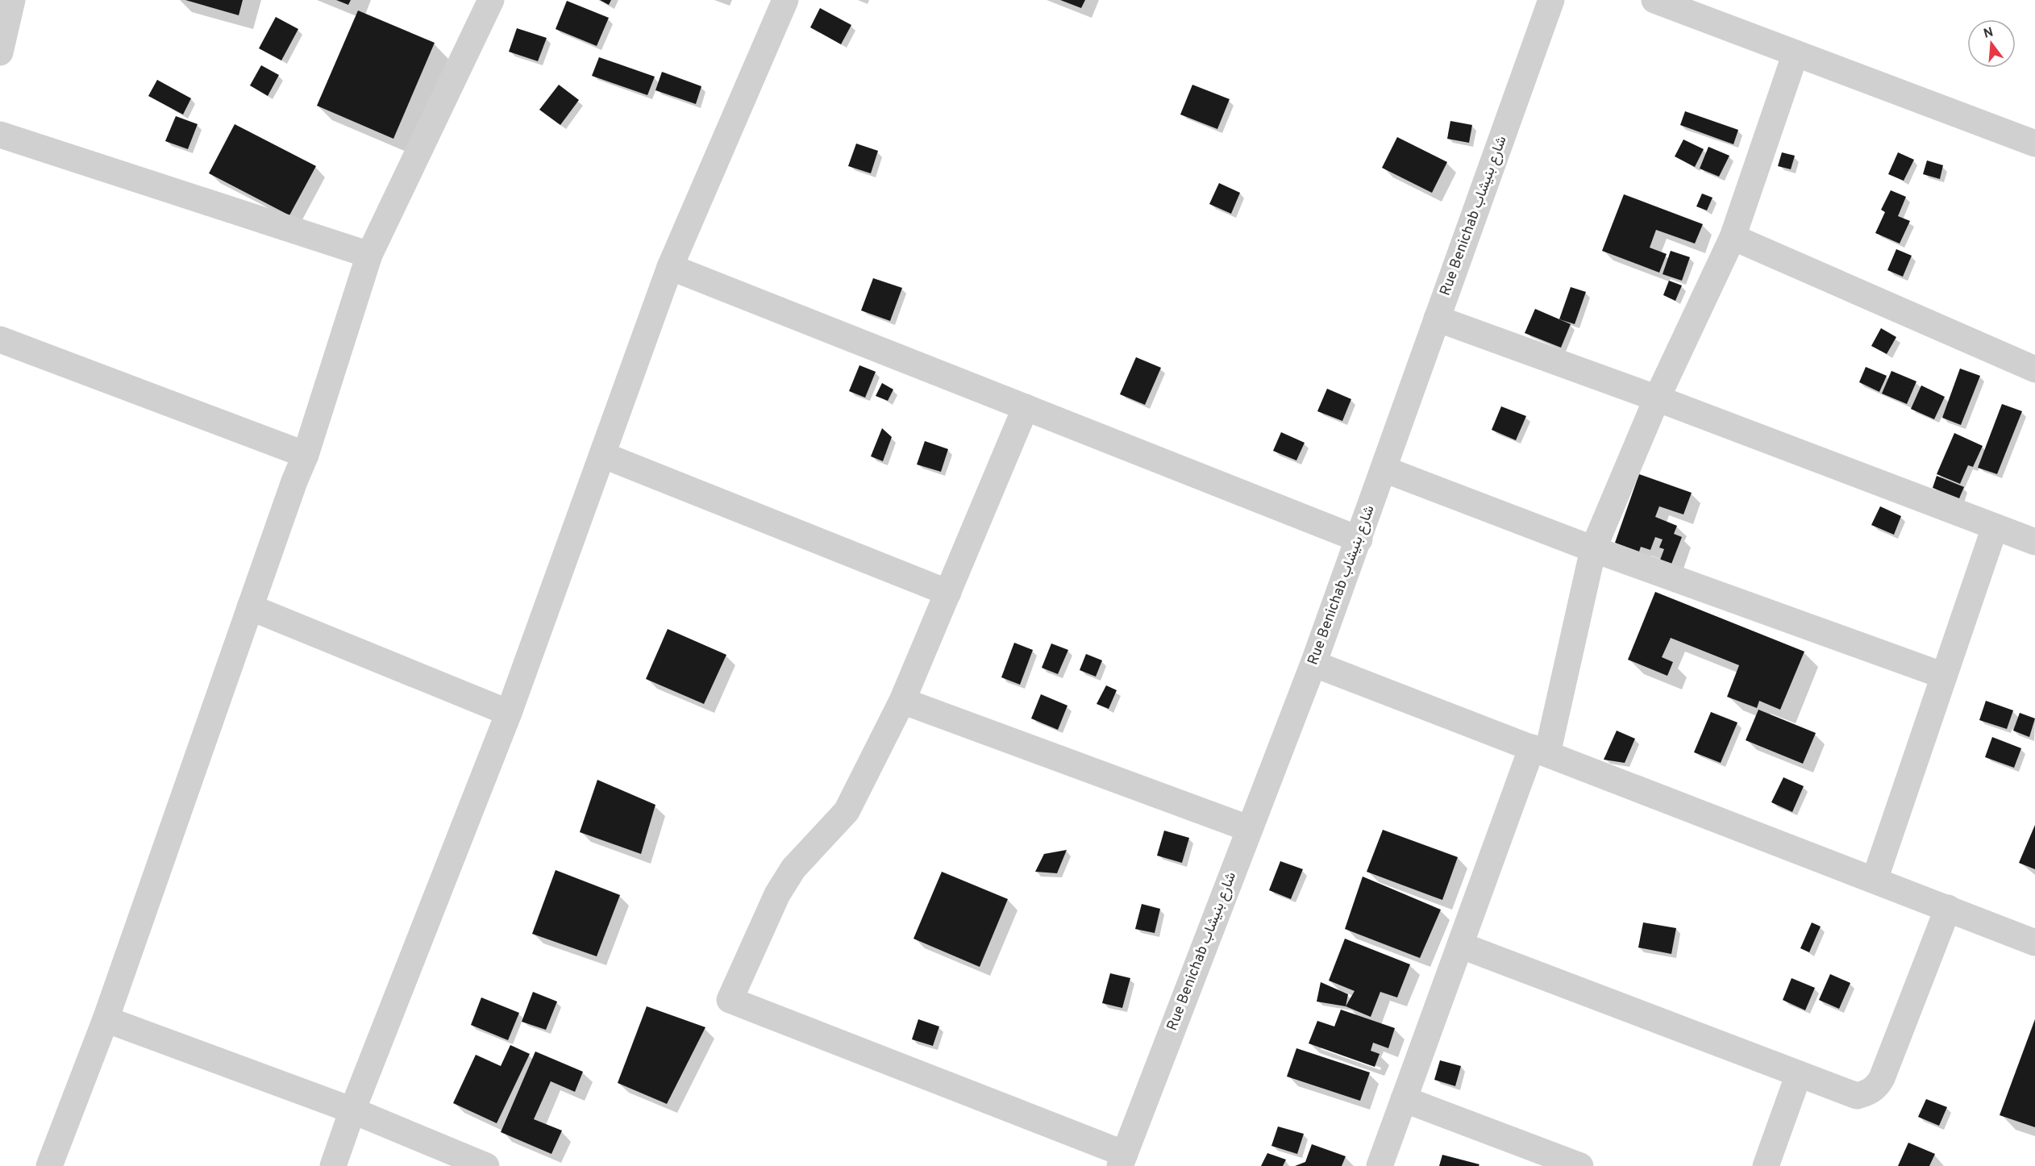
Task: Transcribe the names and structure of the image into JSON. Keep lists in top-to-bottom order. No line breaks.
{"streets":{"street":["Rue Benichab شارع بنيشاب"]},"north":"top"}
